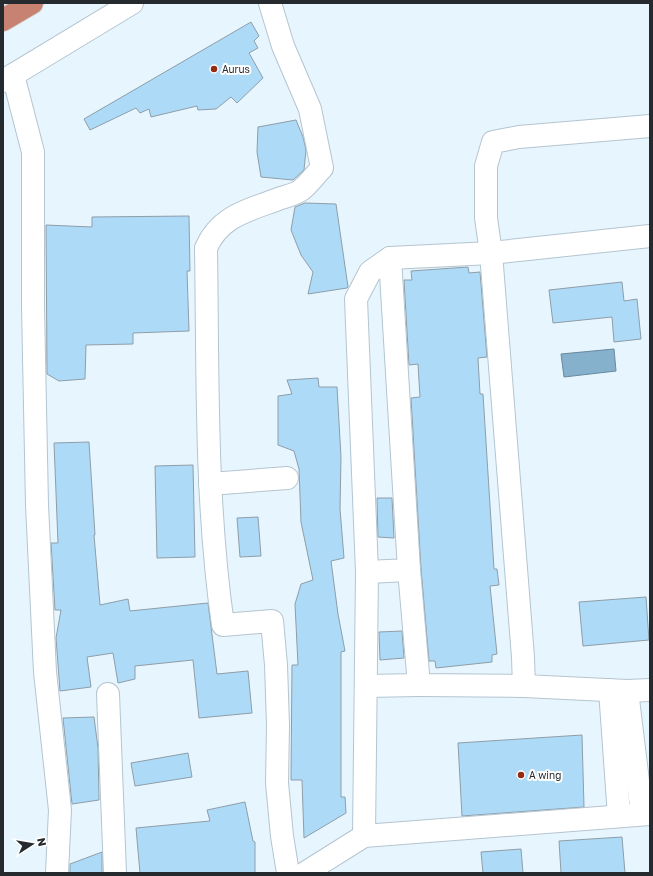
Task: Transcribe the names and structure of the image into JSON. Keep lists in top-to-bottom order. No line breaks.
{"places":["Aurus","A wing"],"north":"right"}
